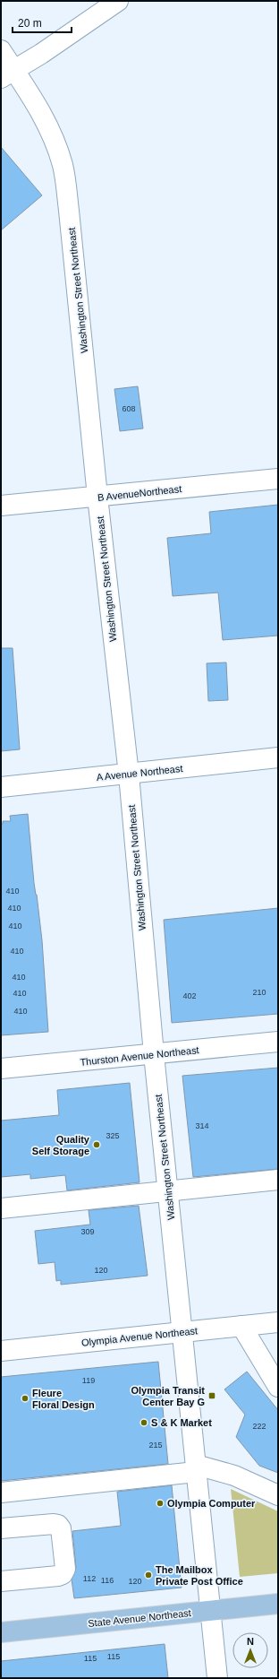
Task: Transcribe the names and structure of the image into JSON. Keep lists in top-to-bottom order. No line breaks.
{"streets":{"main road":["State Avenue Northeast"],"street":["Washington Street Northeast","B AvenueNortheast","A Avenue Northeast","Thurston Avenue Northeast","Olympia Avenue Northeast"]},"crossings":[["Washington Street Northeast","B AvenueNortheast"],["Washington Street Northeast","A Avenue Northeast"],["Washington Street Northeast","Thurston Avenue Northeast"],["Washington Street Northeast","Olympia Avenue Northeast"],["Washington Street Northeast","State Avenue Northeast"]],"places":{"other":["Quality Self Storage","Fleure Floral Design","S & K Market","Olympia Computer","The Mailbox Private Post Office"],"transit":["Olympia Transit Center Bay G"]},"house_numbers":["608","410","410","410","410","410","210","410","402","410","314","325","309","120","119","222","215","112","116","120","115","115"],"scale_bar":"20 m","north":"top"}
